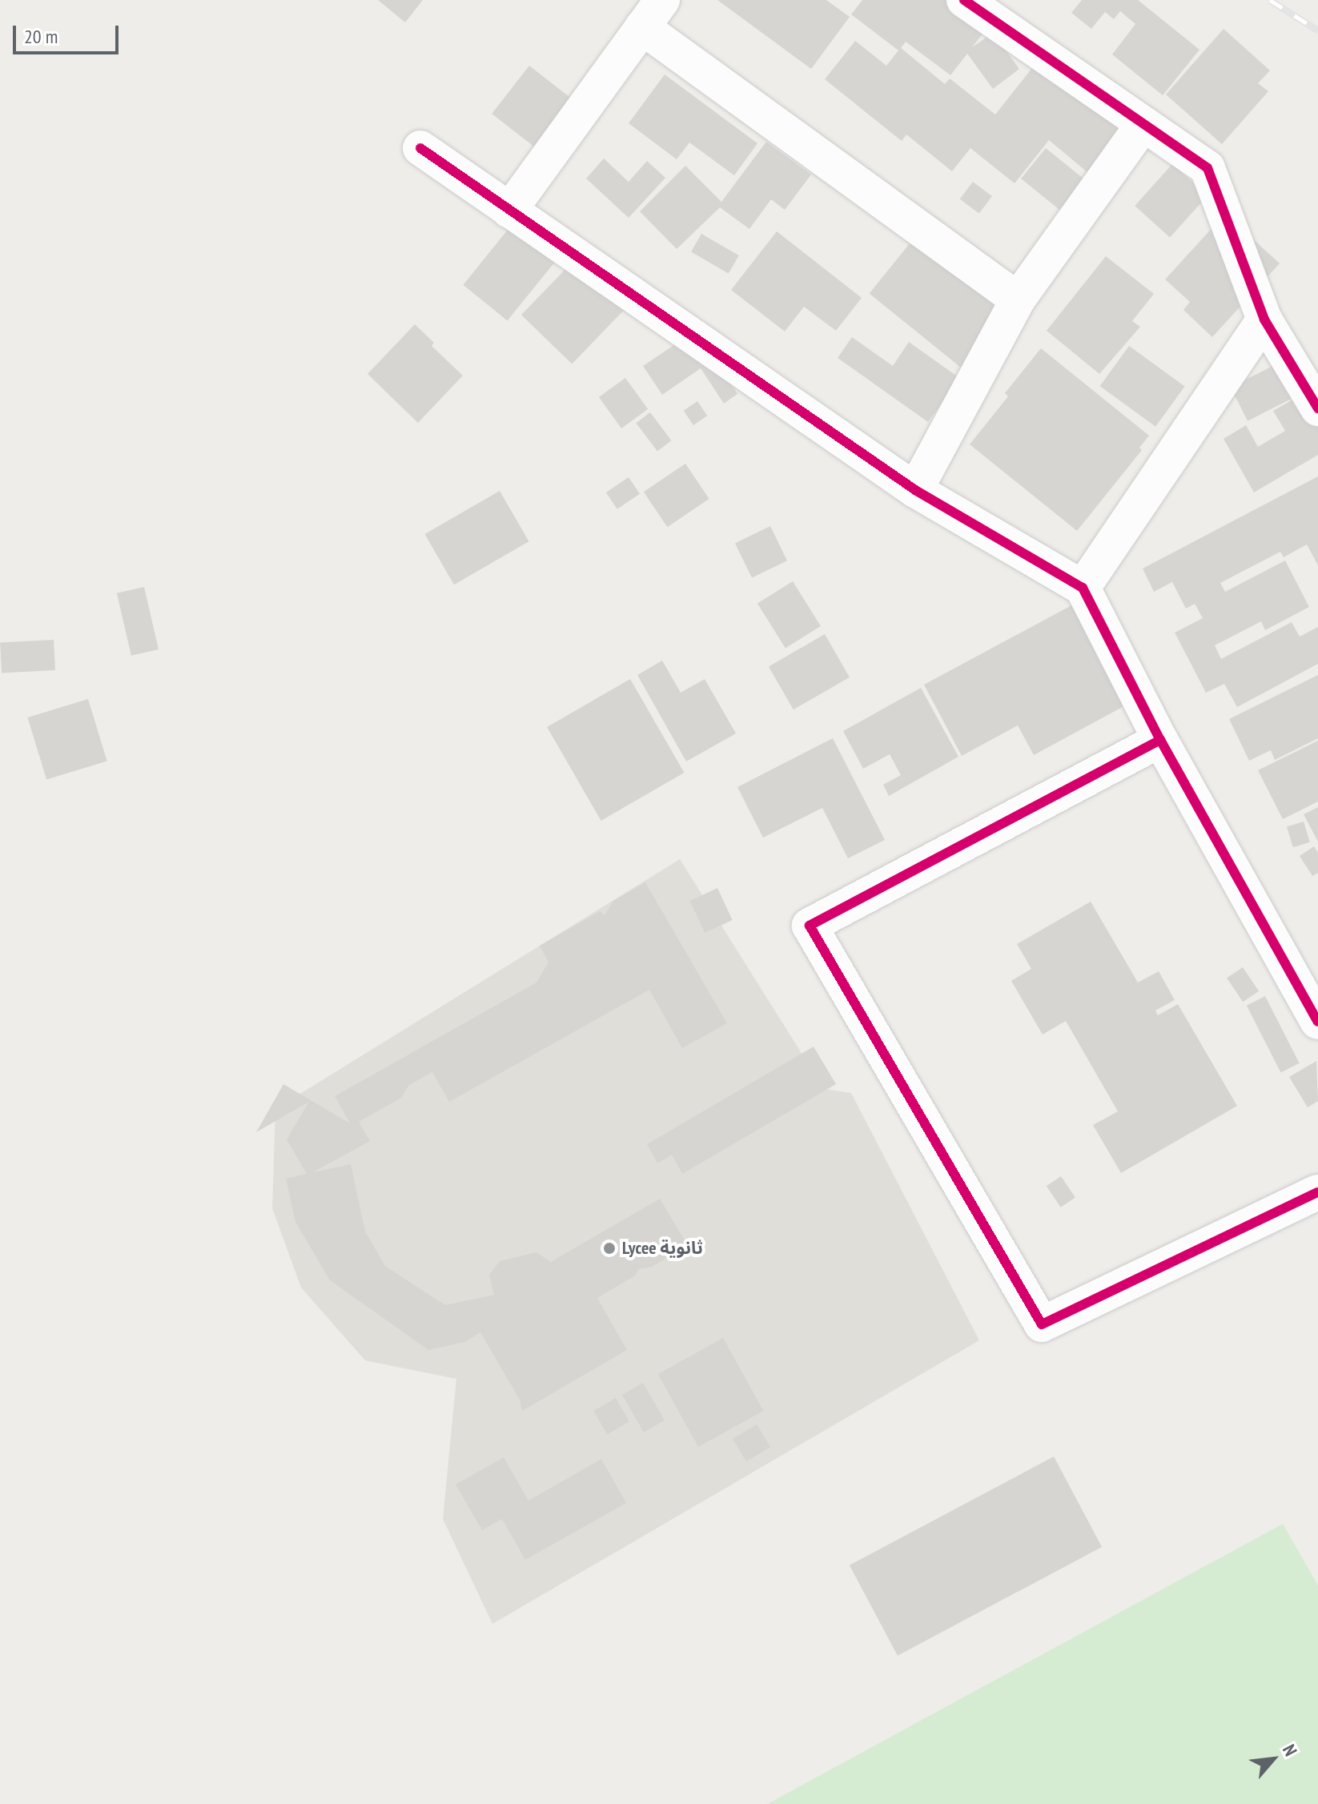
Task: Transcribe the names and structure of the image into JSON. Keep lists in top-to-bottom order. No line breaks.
{"places":["Lycee ثانوية"],"scale_bar":"20 m","north":"top right"}
